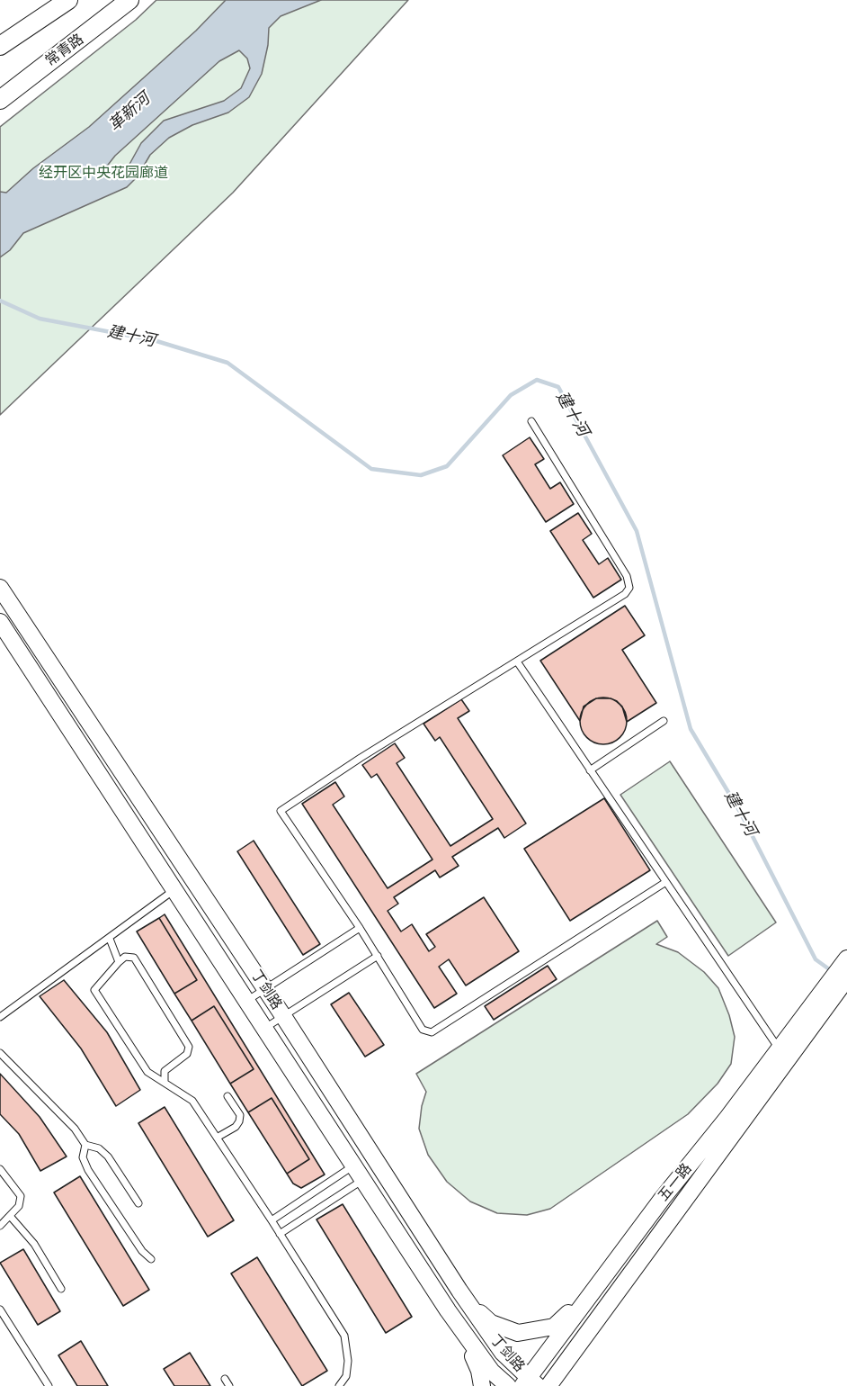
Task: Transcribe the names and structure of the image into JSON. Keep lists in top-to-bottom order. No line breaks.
{"streets":{"main road":["常青路","丁剑路","五一路"]},"crossings":[["丁剑路","五一路"]],"water":["革新河","建十河"],"parks":["经开区中央花园廊道"]}
